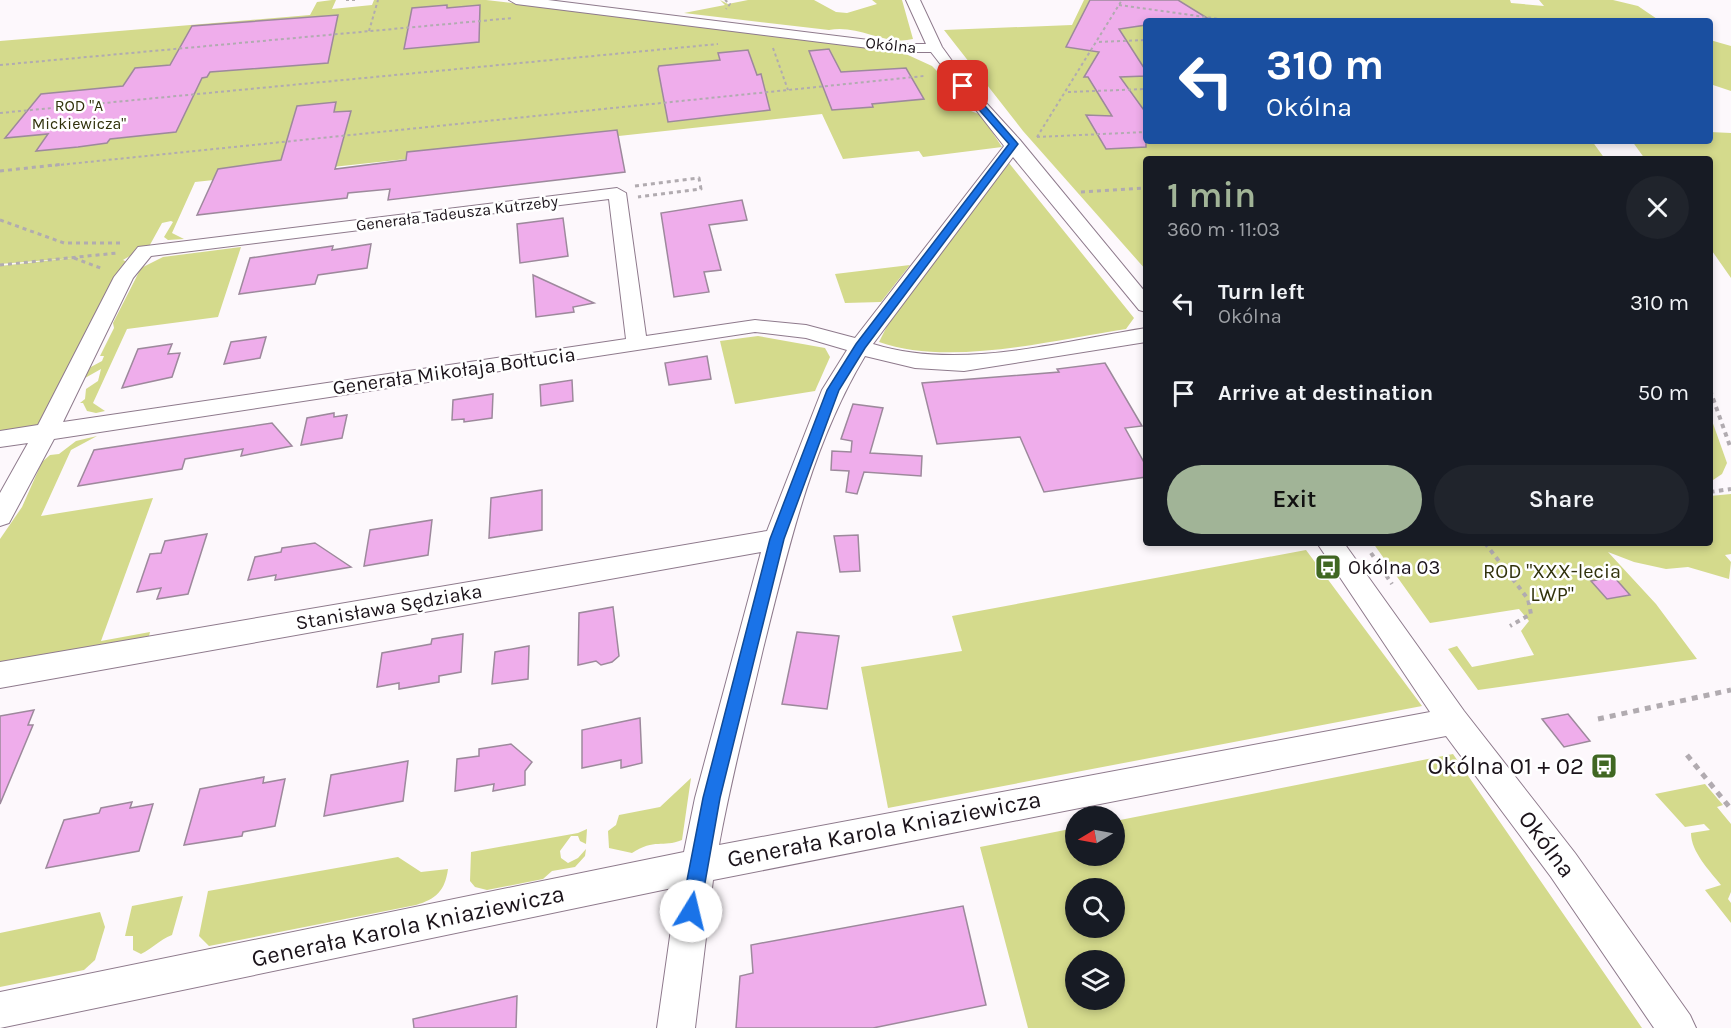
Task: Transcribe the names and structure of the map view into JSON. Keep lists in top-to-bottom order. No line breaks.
{"streets":{"street":["Okólna","Generała Tadeusza Kutrzeby","Generała Mikołaja Bołtucia","Stanisława Sędziaka","Generała Karola Kniaziewicza"]},"crossings":[["Okólna","Generała Karola Kniaziewicza"],["Generała Tadeusza Kutrzeby","Generała Mikołaja Bołtucia"]],"parks":["ROD \"A Mickiewicza\"","ROD \"XXX-lecia LWP\""],"places":{"bus stop":["Okólna 03","Okólna 01 + 02"]},"north":"left","page":{"turn":["310 m","Okólna"],"heading":["1 min","360 m · 11:03"],"list":[{"name":"Turn left","note":"Okólna","value":"310 m"},{"name":"Arrive at destination","value":"50 m"}],"buttons":["Exit","Share"]}}
